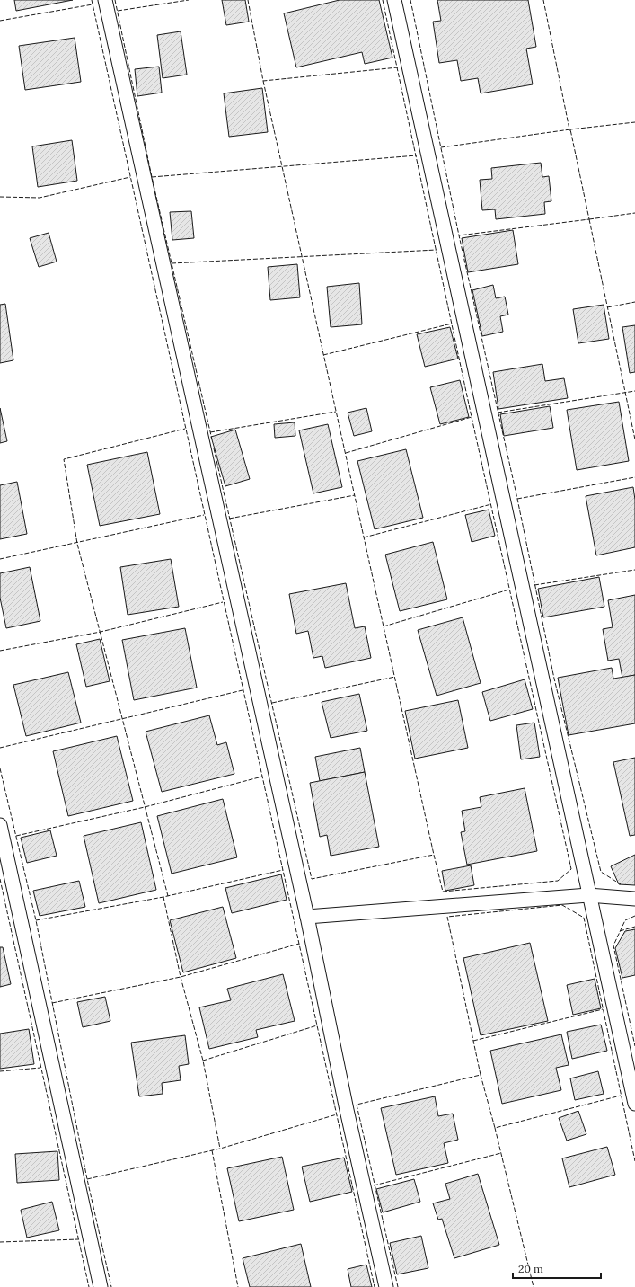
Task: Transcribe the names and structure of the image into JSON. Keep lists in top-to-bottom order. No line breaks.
{"scale_bar":"20 m"}
